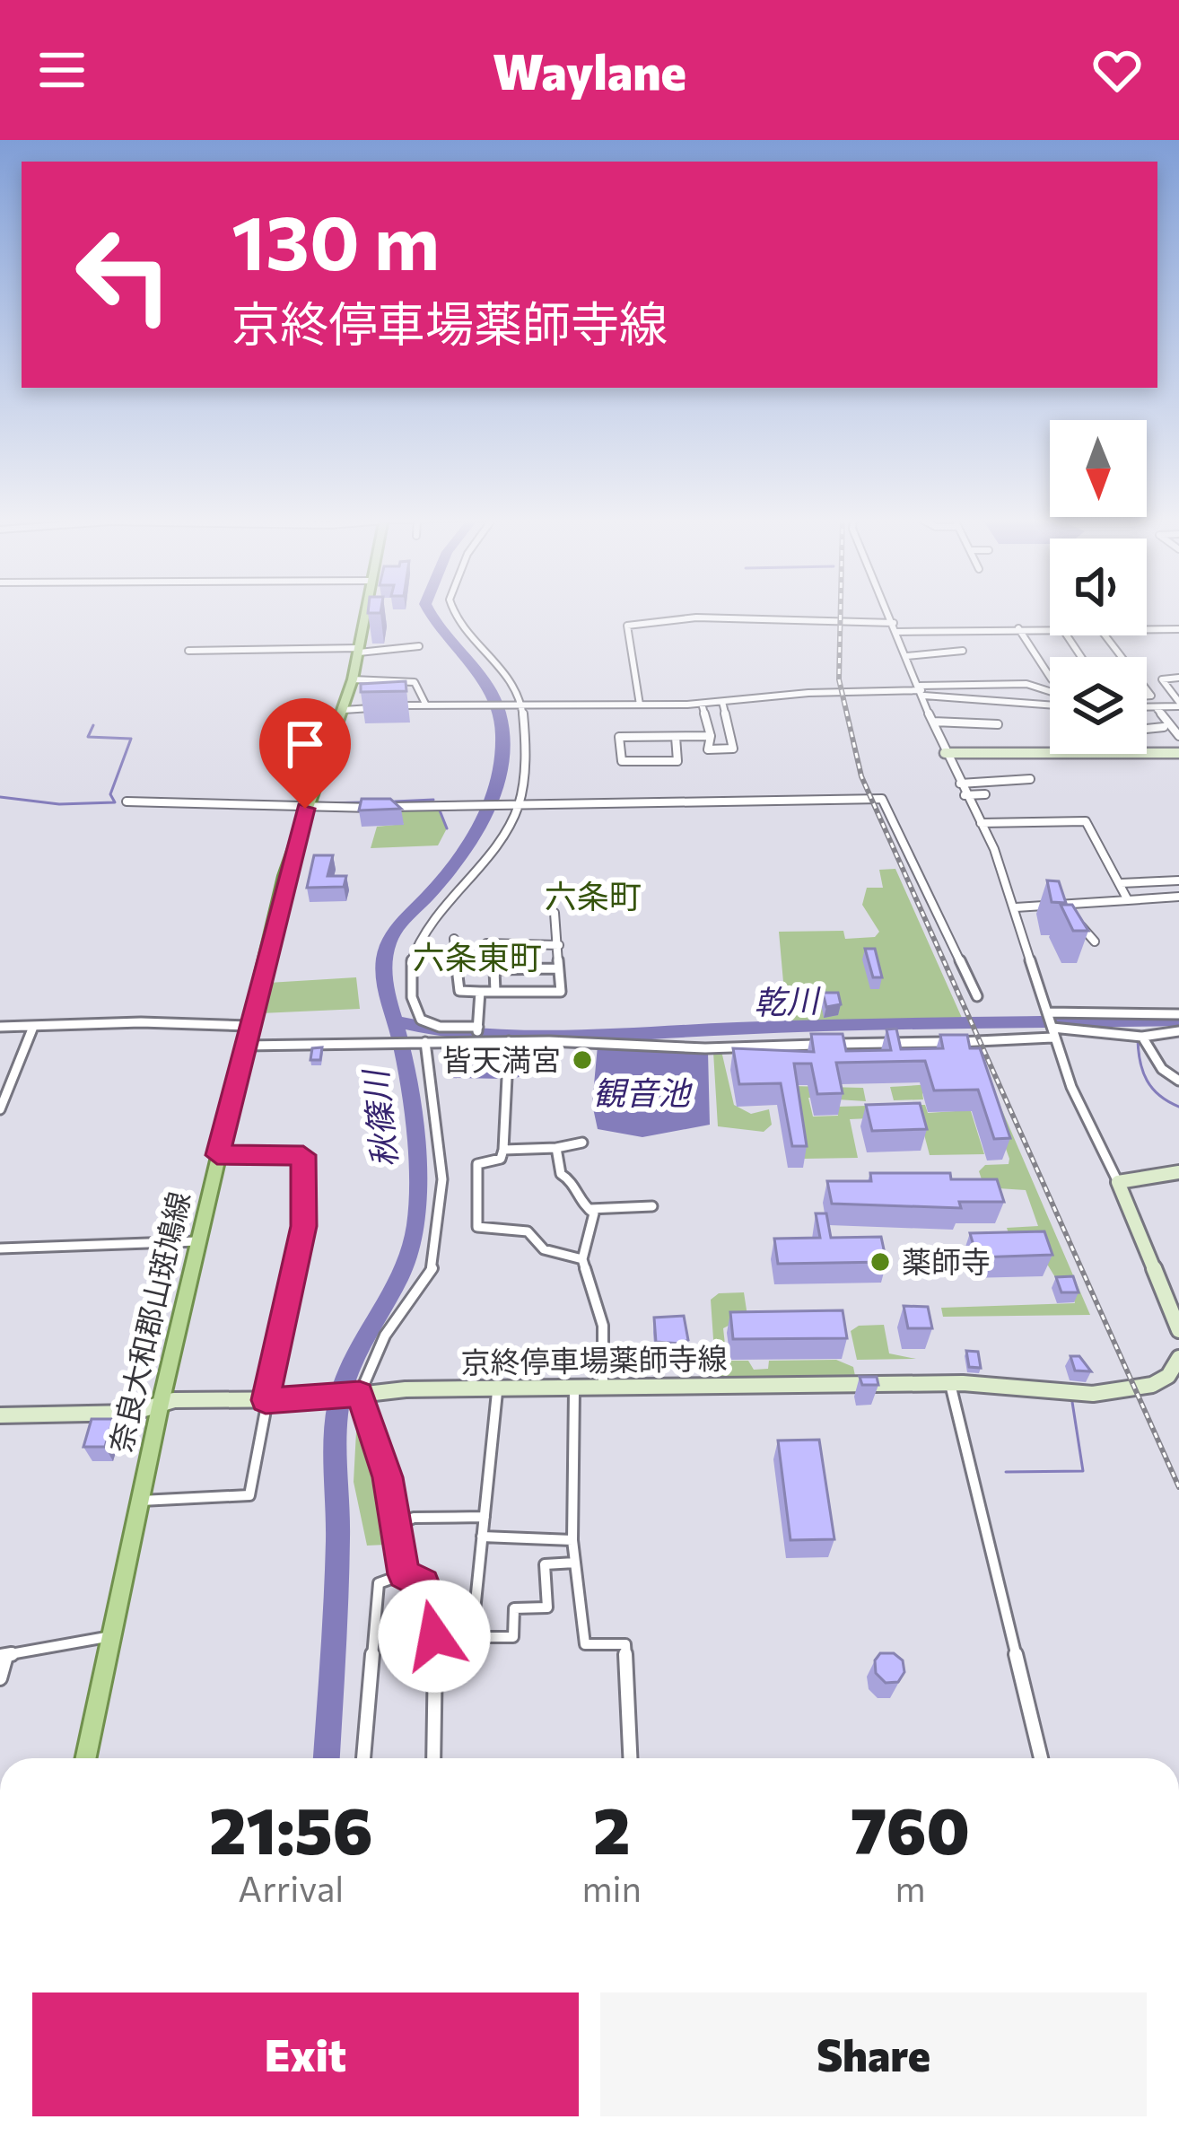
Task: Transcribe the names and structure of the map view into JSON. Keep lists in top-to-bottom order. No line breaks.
{"streets":{"main road":["奈良大和郡山斑鳩線","京終停車場薬師寺線"]},"crossings":[["奈良大和郡山斑鳩線","京終停車場薬師寺線"]],"districts":["六条町","六条東町"],"water":["乾川","観音池","秋篠川"],"places":["皆天満宮","薬師寺"],"north":"bottom","page":{"header":"Waylane","turn":["130 m","京終停車場薬師寺線"],"eta":["21:56","Arrival","2","min","760","m"],"buttons":["Exit","Share"]}}
